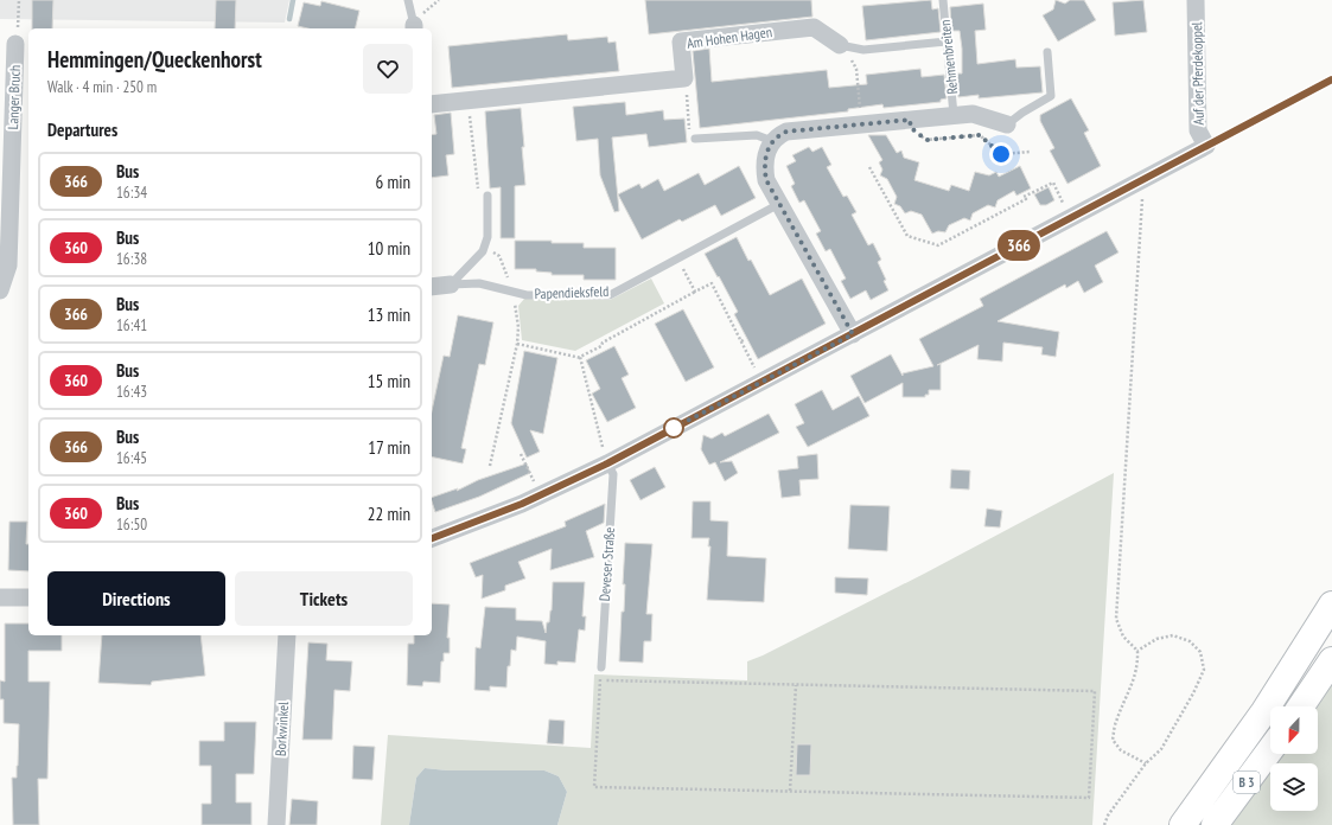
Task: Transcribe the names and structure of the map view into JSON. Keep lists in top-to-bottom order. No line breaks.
{"streets":{"highway":["B 3"],"street":["Am Hohen Hagen","Rehmenbreiten","Auf der Pferdekoppel","Langer Bruch","Papendieksfeld","Borkwinkel"],"lane":["Deveser Straße"]},"crossings":[["Am Hohen Hagen","Rehmenbreiten"]],"lines":["bus line 366"],"north":"bottom","page":{"on_map":"366","heading":[["Hemmingen/Queckenhorst","Walk · 4 min · 250 m"],"Departures"],"list":[{"mark":"366","name":"Bus","note":"16:34","value":"6 min"},{"mark":"360","name":"Bus","note":"16:38","value":"10 min"},{"mark":"366","name":"Bus","note":"16:41","value":"13 min"},{"mark":"360","name":"Bus","note":"16:43","value":"15 min"},{"mark":"366","name":"Bus","note":"16:45","value":"17 min"},{"mark":"360","name":"Bus","note":"16:50","value":"22 min"}],"buttons":["Directions","Tickets"]}}
